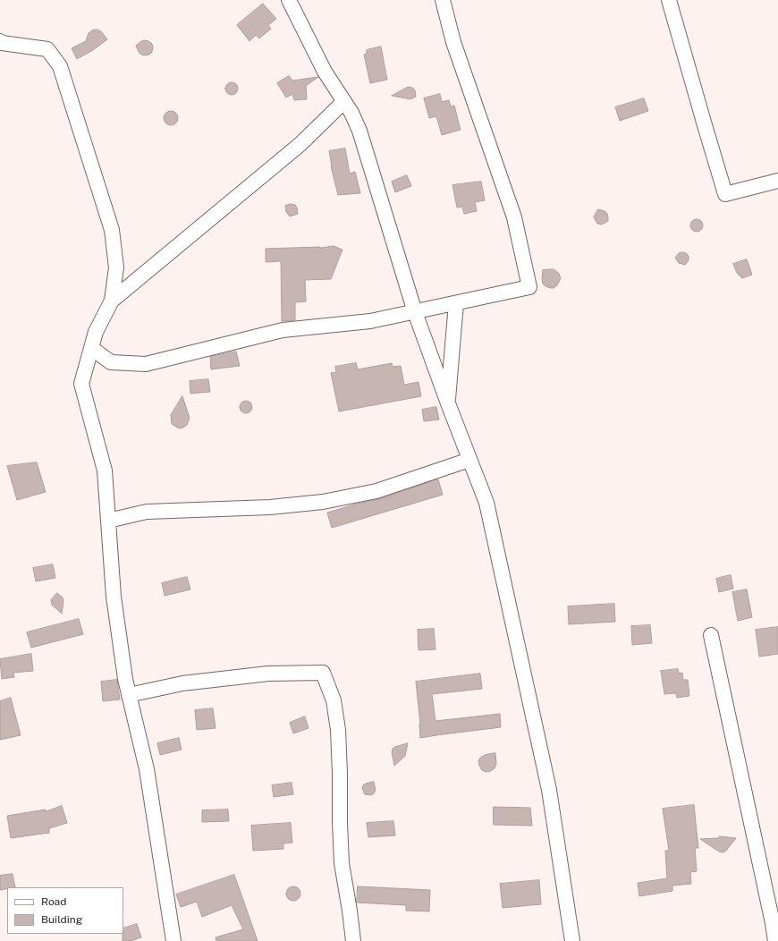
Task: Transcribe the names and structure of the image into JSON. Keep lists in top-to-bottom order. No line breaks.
{"legend":["Road","Building"]}
